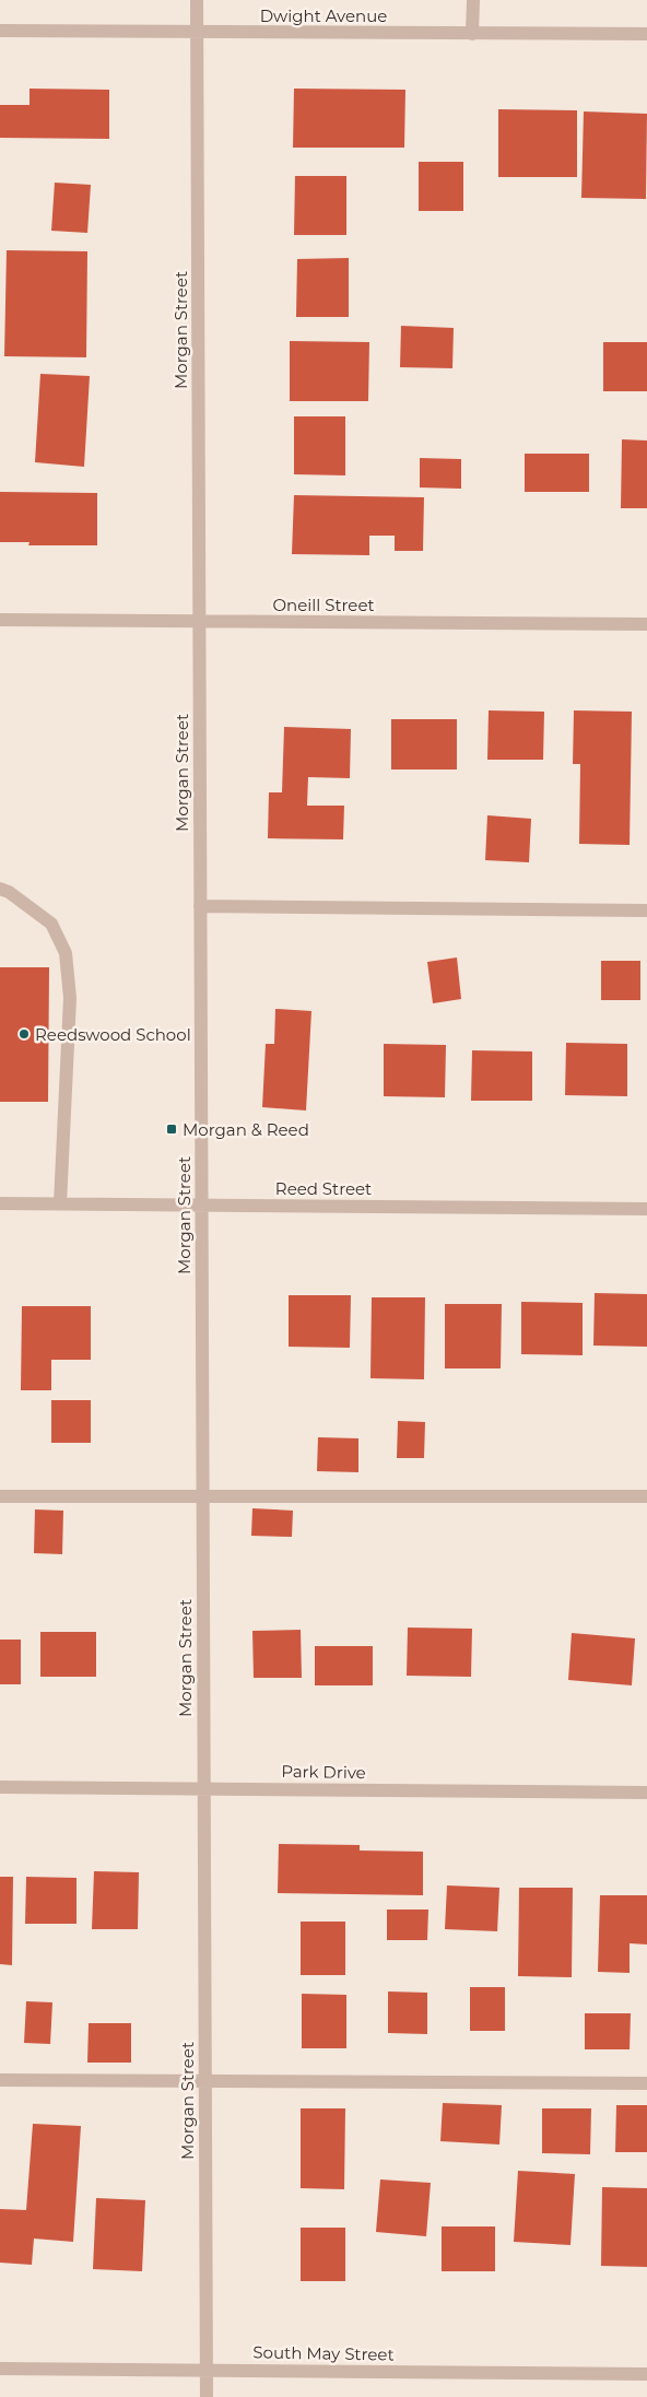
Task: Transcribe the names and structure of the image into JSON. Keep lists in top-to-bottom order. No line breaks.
{"streets":{"street":["Dwight Avenue","Morgan Street","Oneill Street","Reed Street","Park Drive","South May Street"]},"crossings":[["Dwight Avenue","Morgan Street"],["Morgan Street","Oneill Street"],["Morgan Street","Reed Street"],["Morgan Street","Park Drive"],["Morgan Street","South May Street"]],"places":{"other":["Reedswood School"],"transit":["Morgan & Reed"]}}
